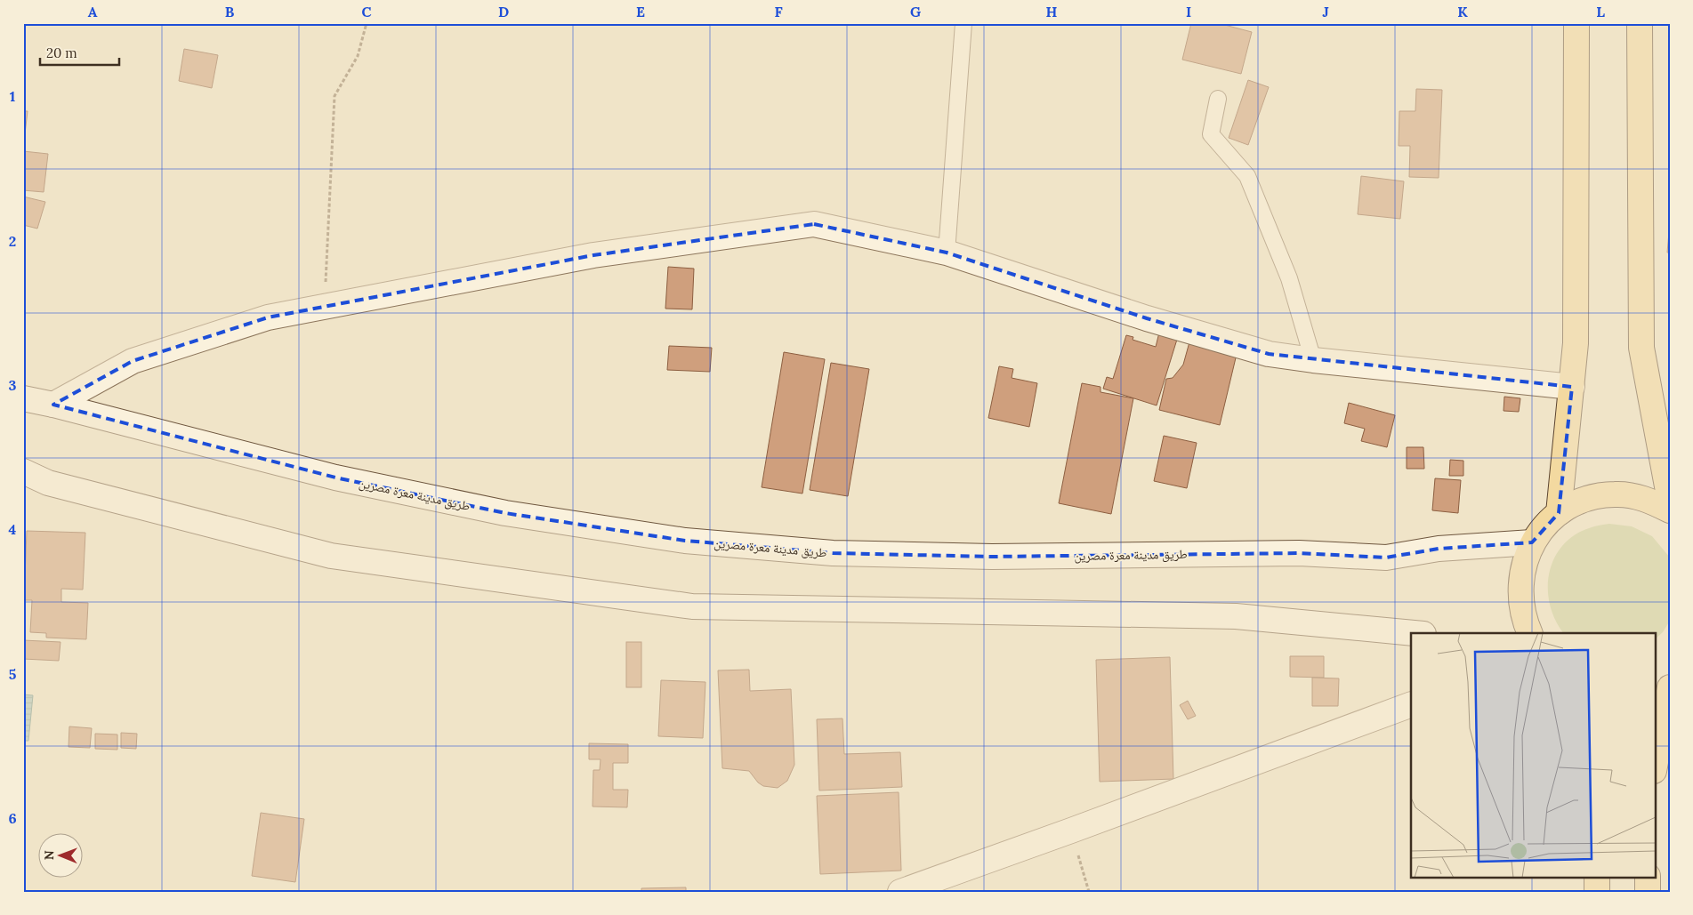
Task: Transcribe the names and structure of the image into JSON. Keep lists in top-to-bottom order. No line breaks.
{"streets":{"main road":["طريق مدينة معرة مصرين"]},"scale_bar":"20 m","north":"left","grid":{"columns":["A","B","C","D","E","F","G","H","I","J","K","L"],"rows":["1","2","3","4","5","6"]}}
